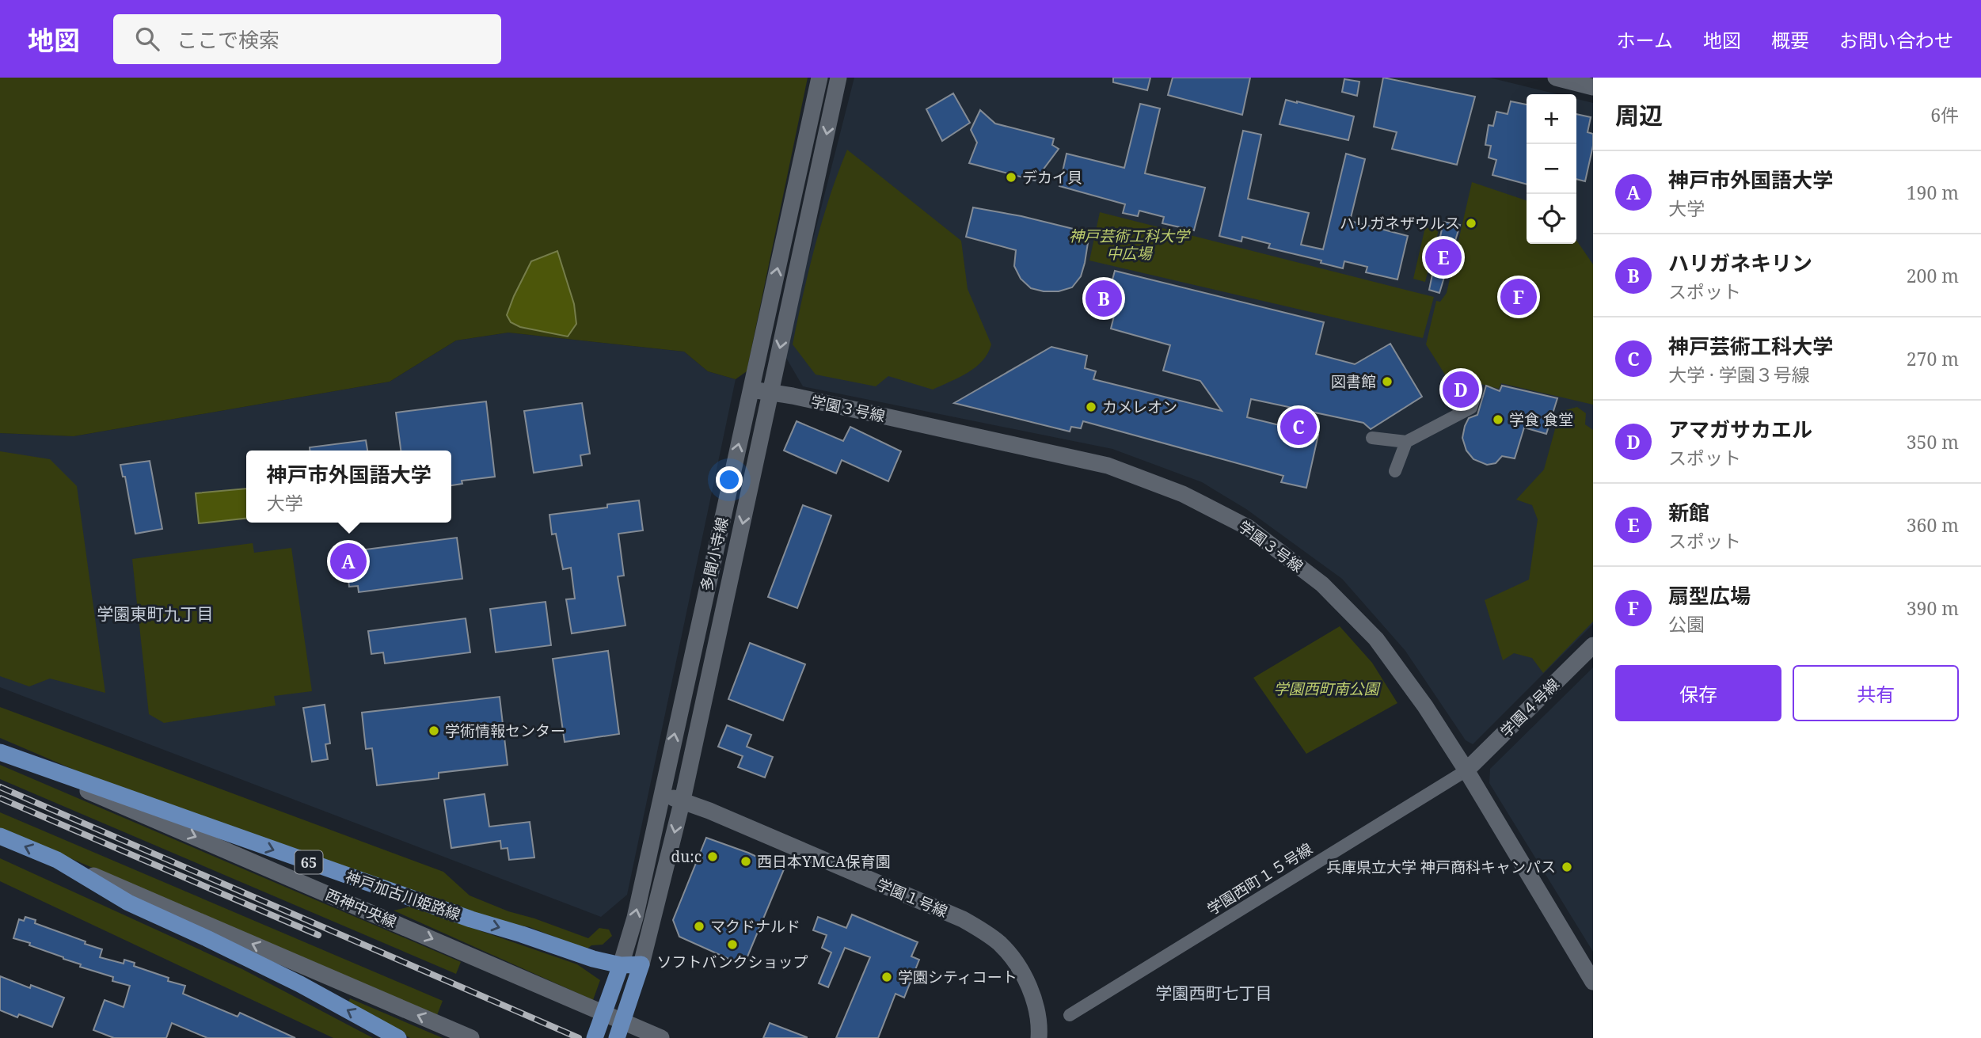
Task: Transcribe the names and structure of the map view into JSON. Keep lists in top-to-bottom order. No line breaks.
{"streets":{"main road":["65","神戸加古川姫路線"],"street":["学園３号線","多聞小寺線","学園４号線","学園西町１５号線","学園１号線","西神中央線"]},"crossings":[["学園３号線","多聞小寺線"],["学園３号線","学園４号線"],["学園３号線","学園西町１５号線"],["多聞小寺線","神戸加古川姫路線"],["多聞小寺線","学園１号線"],["学園４号線","学園西町１５号線"],["神戸加古川姫路線","西神中央線"]],"districts":["学園東町九丁目","学園西町七丁目"],"parks":["神戸芸術工科大学 中広場","学園西町南公園"],"places":["デカイ貝","ハリガネザウルス","図書館","カメレオン","学食 食堂","学術情報センター","du:c","西日本YMCA保育園","兵庫県立大学 神戸商科キャンパス","マクドナルド","ソフトバンクショップ","学園シティコート"],"page":{"header":"地図","search":"ここで検索","nav":["ホーム","地図","概要","お問い合わせ"],"heading":["周辺","6件"],"map_buttons":["+","−"],"list":[{"mark":"A","name":"神戸市外国語大学","note":"大学","value":"190 m"},{"mark":"B","name":"ハリガネキリン","note":"スポット","value":"200 m"},{"mark":"C","name":"神戸芸術工科大学","note":"大学 · 学園３号線","value":"270 m"},{"mark":"D","name":"アマガサカエル","note":"スポット","value":"350 m"},{"mark":"E","name":"新館","note":"スポット","value":"360 m"},{"mark":"F","name":"扇型広場","note":"公園","value":"390 m"}],"pins":["E","F","B","D","C","A"],"popup":["神戸市外国語大学","大学"],"buttons":["保存","共有"]}}
